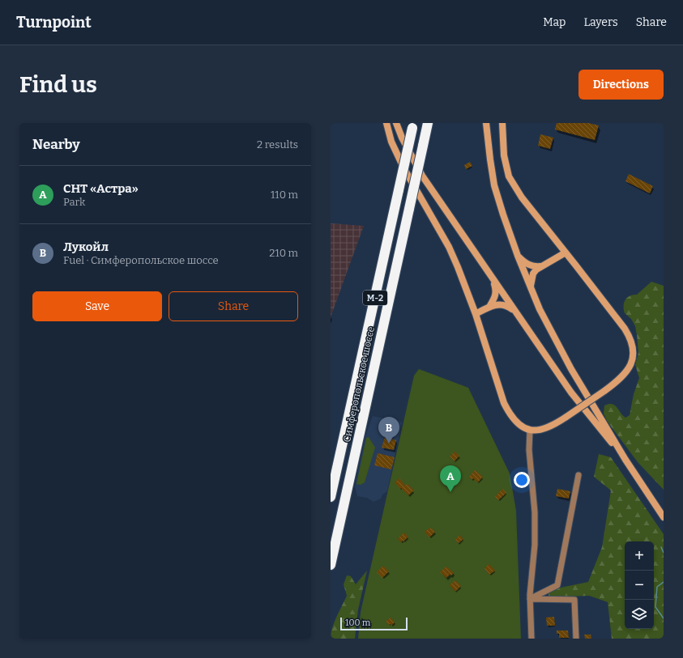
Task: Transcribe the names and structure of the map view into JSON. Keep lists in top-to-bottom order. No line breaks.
{"streets":{"highway":["М-2","Симферопольское шоссе"]},"scale_bar":"100 m","page":{"header":"Turnpoint","nav":["Map","Layers","Share"],"buttons":["Directions",["Save","Share"]],"title":"Find us","heading":["Nearby","2 results"],"list":[{"mark":"A","name":"СНТ «Астра»","note":"Park","value":"110 m"},{"mark":"B","name":"Лукойл","note":"Fuel · Симферопольское шоссе","value":"210 m"}],"pins":["B","A"],"map_buttons":["+","−"],"scale":"100 m"}}
